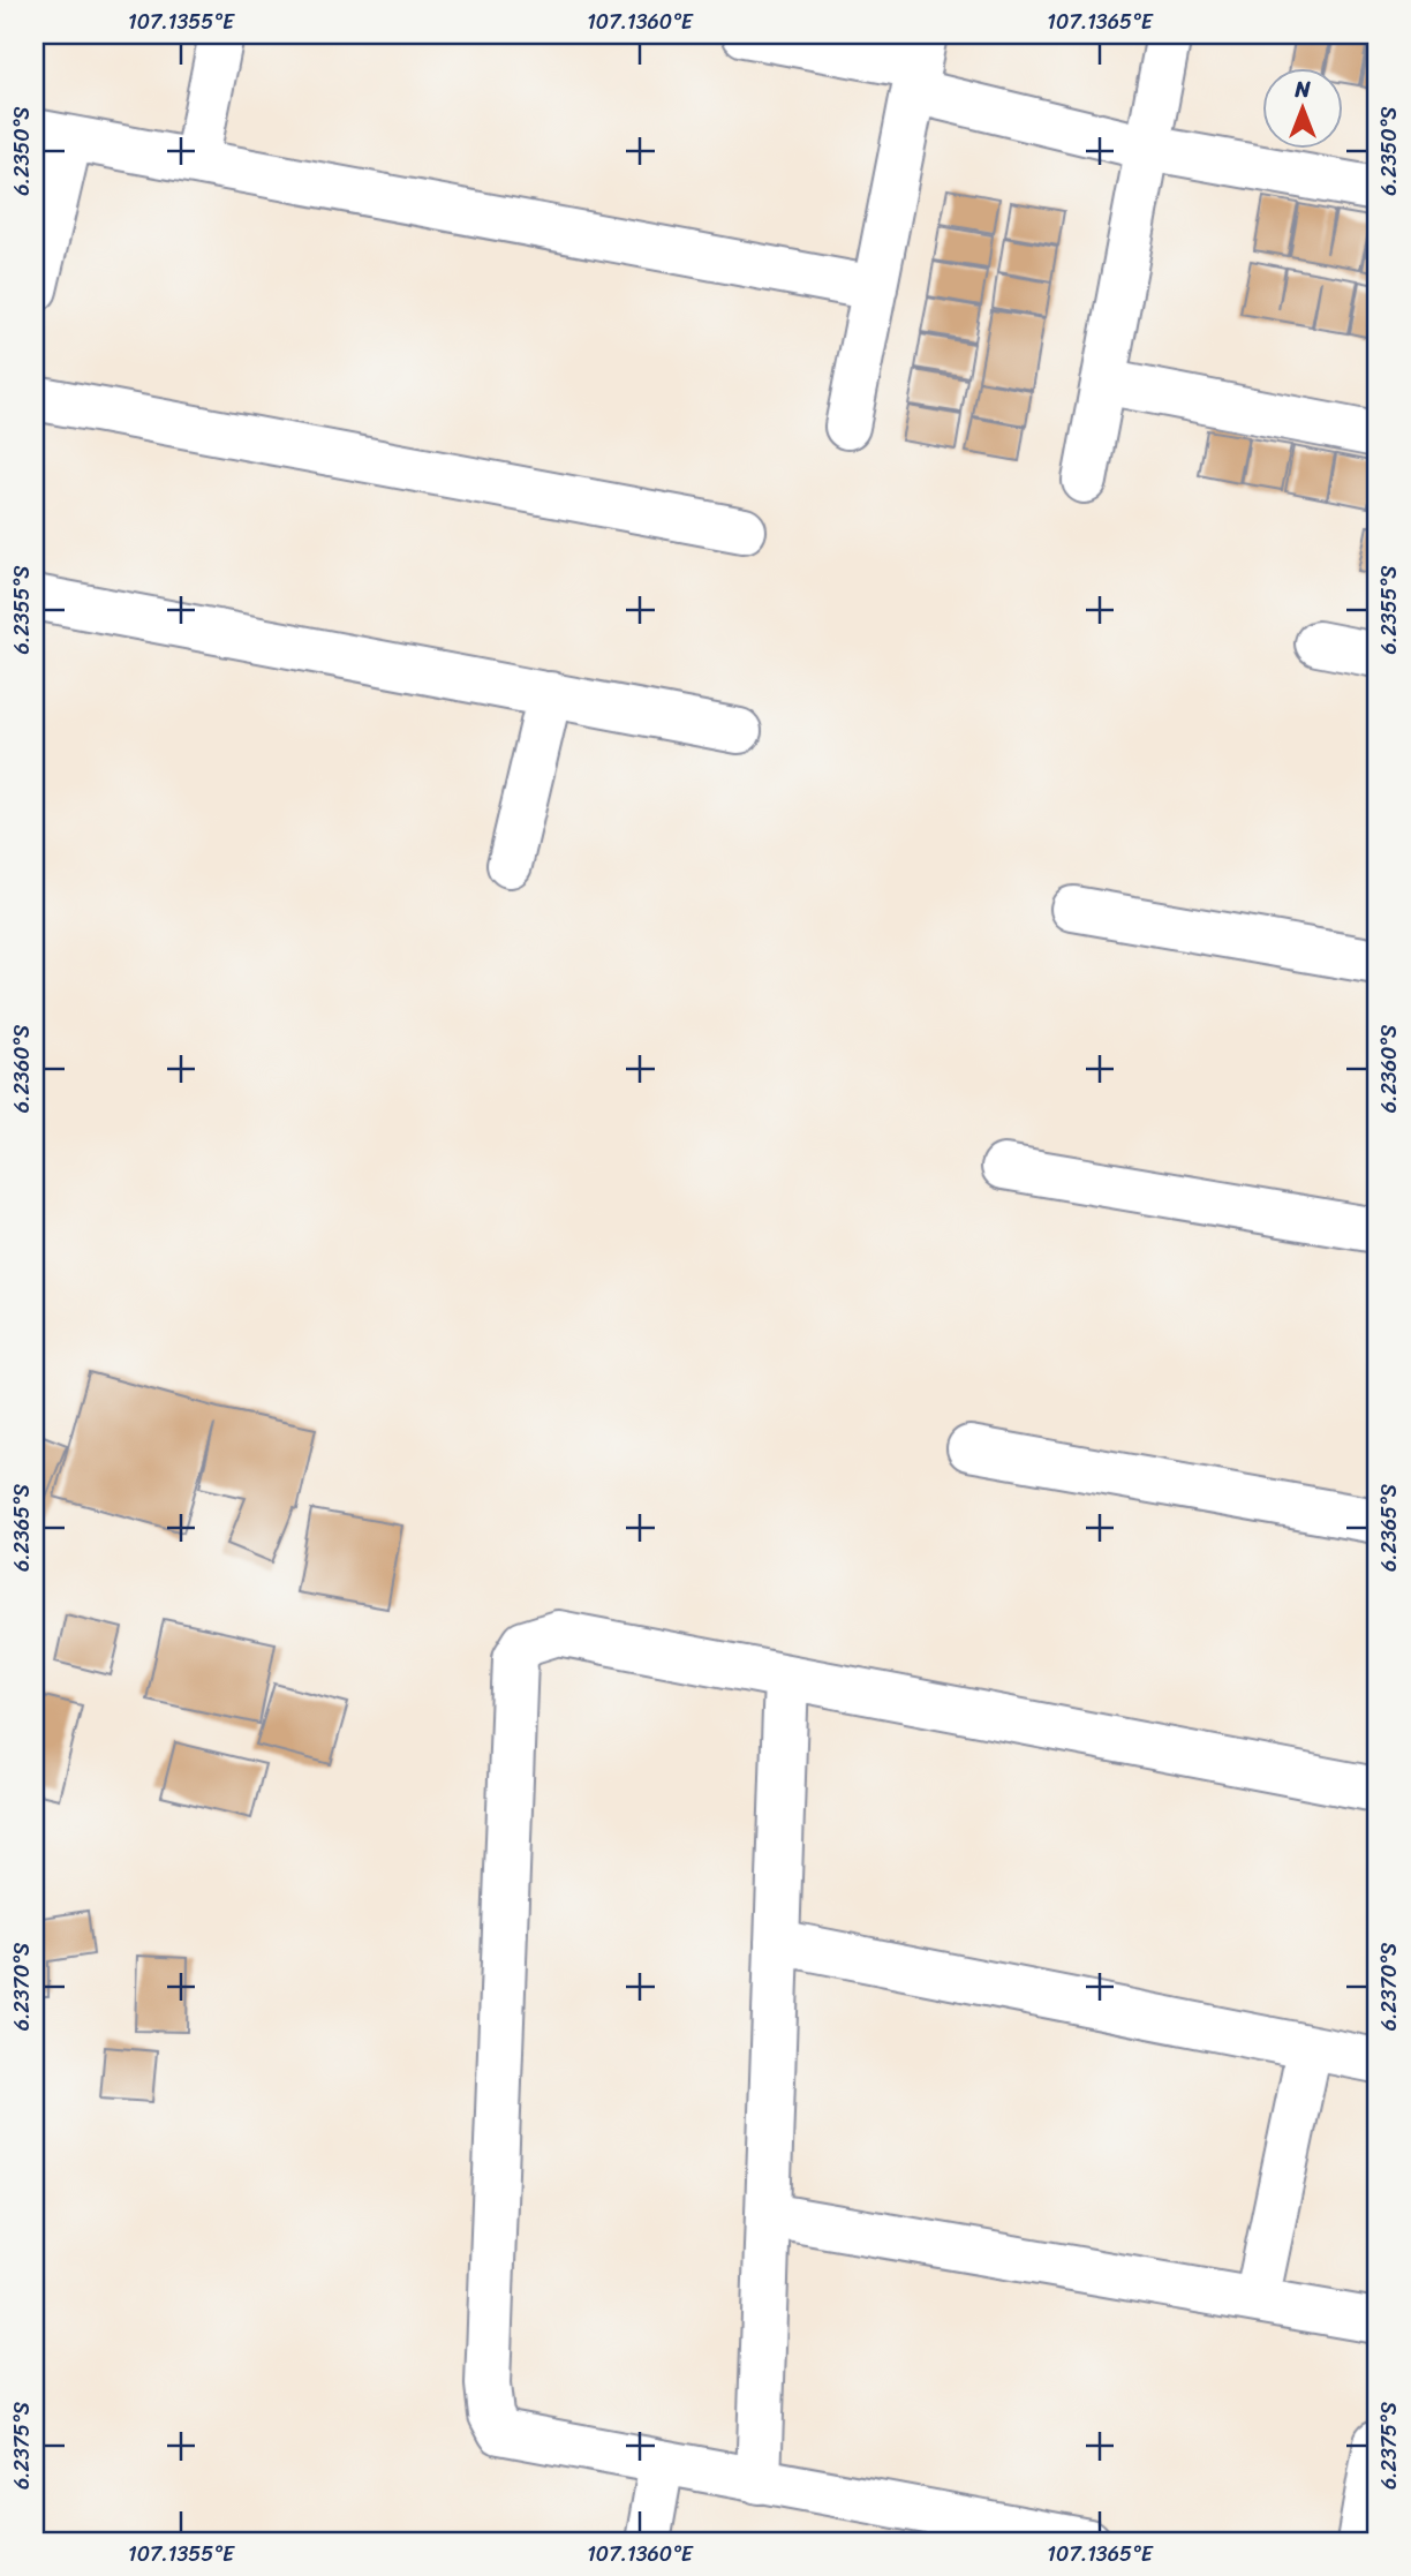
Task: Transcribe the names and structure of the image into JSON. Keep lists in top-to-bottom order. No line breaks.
{"north":"top","coordinates":["107.1355°E","107.1360°E","107.1365°E","6.2350°S","6.2355°S","6.2360°S","6.2365°S","6.2370°S","6.2375°S"]}
